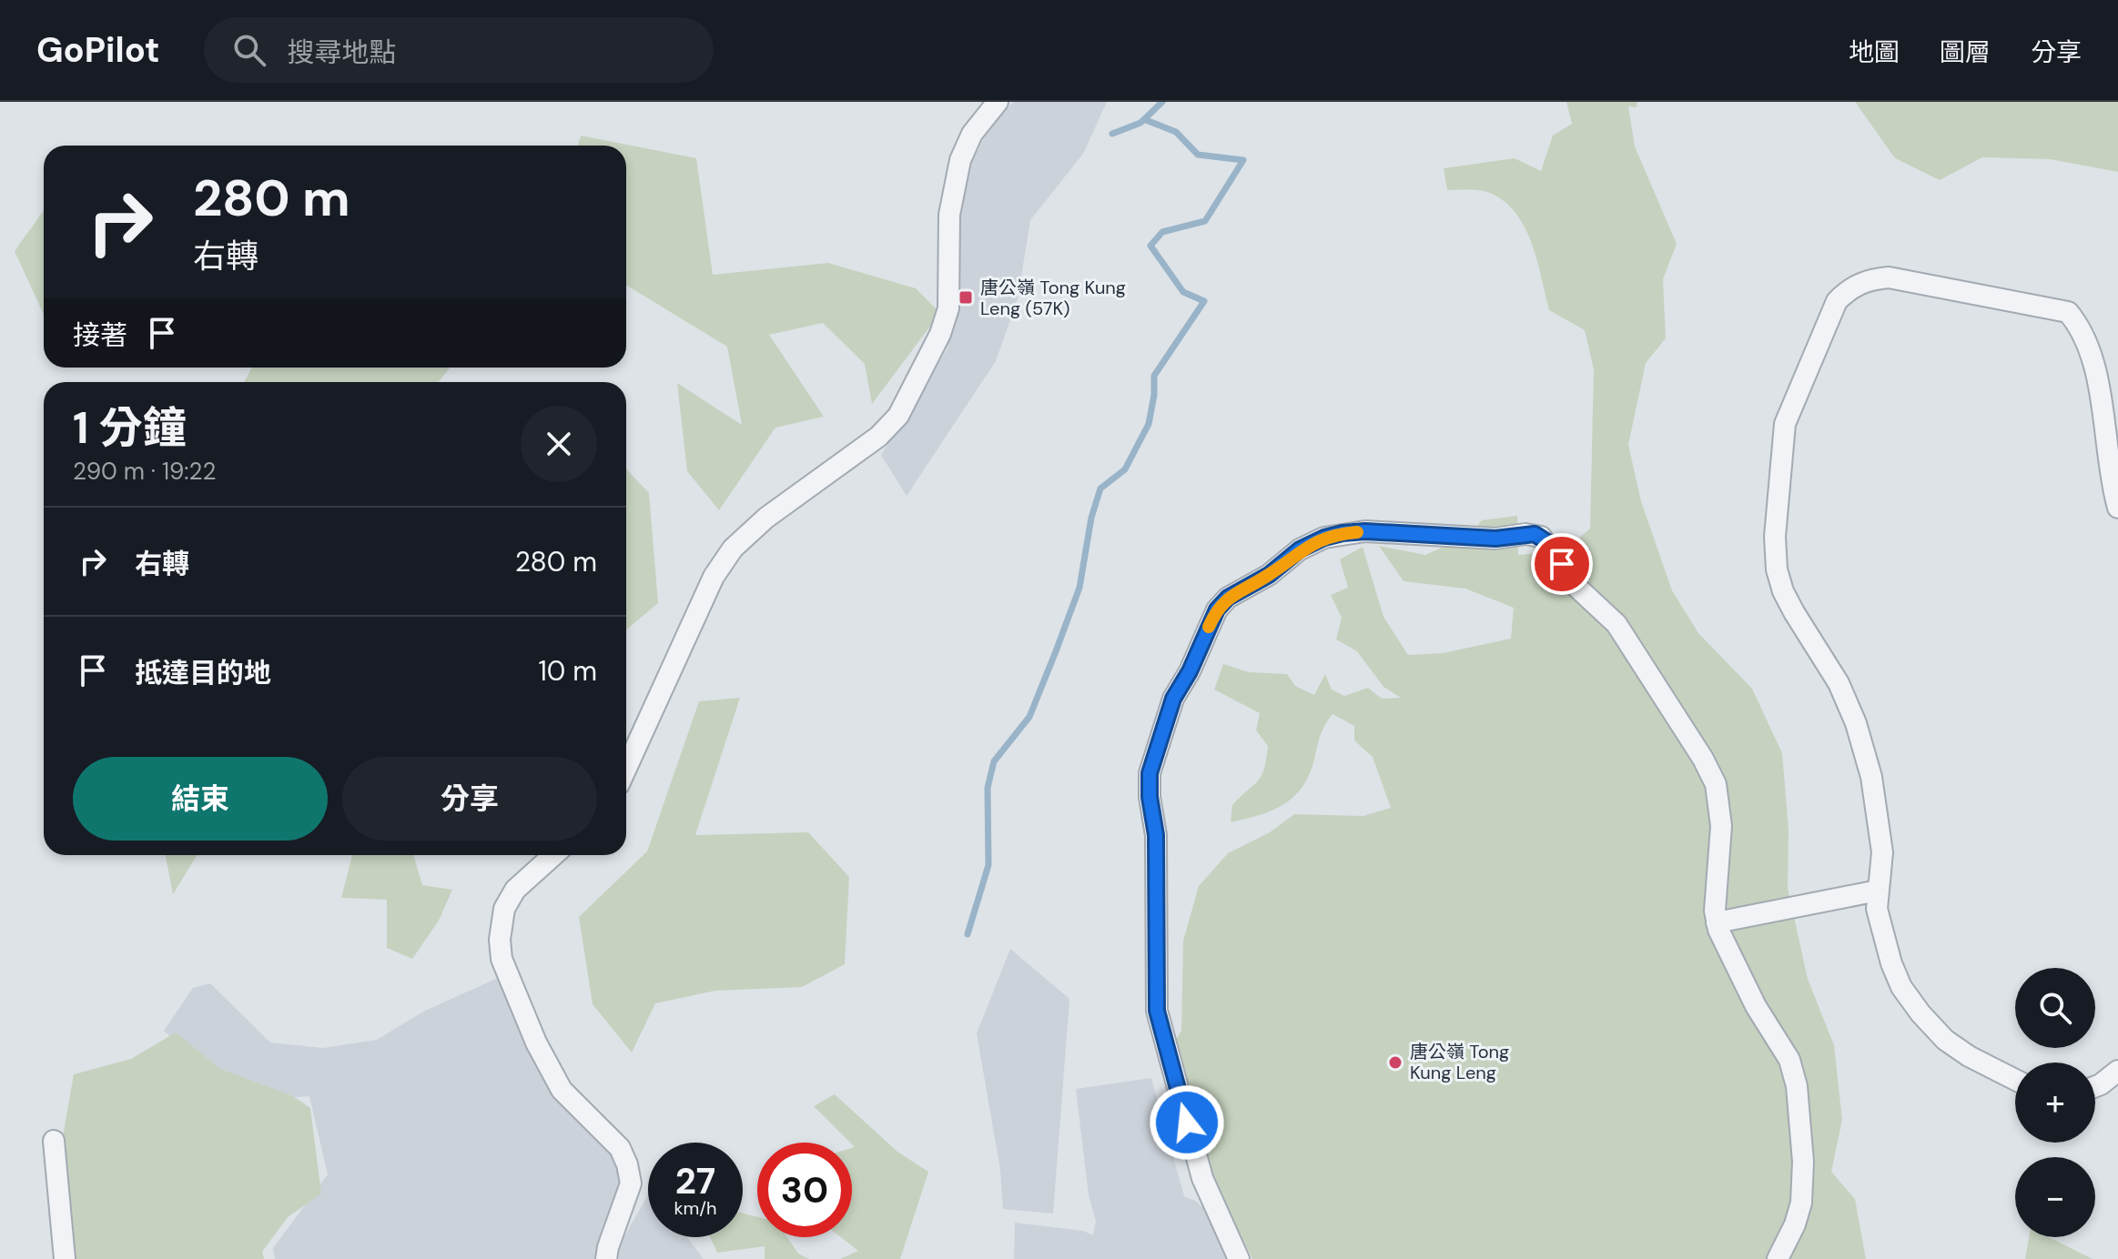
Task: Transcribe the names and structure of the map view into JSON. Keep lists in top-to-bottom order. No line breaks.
{"places":{"transit":["唐公嶺 Tong Kung Leng (57K)"],"other":["唐公嶺 Tong Kung Leng"]},"page":{"header":"GoPilot","search":"搜尋地點","nav":["地圖","圖層","分享"],"turn":["280 m","右轉"],"then":"接著","heading":["1 分鐘","290 m · 19:22"],"list":[{"name":"右轉","value":"280 m"},{"name":"抵達目的地","value":"10 m"}],"buttons":["結束","分享"],"map_buttons":["+","−"],"speed":"27 km/h","limit":"30"}}
